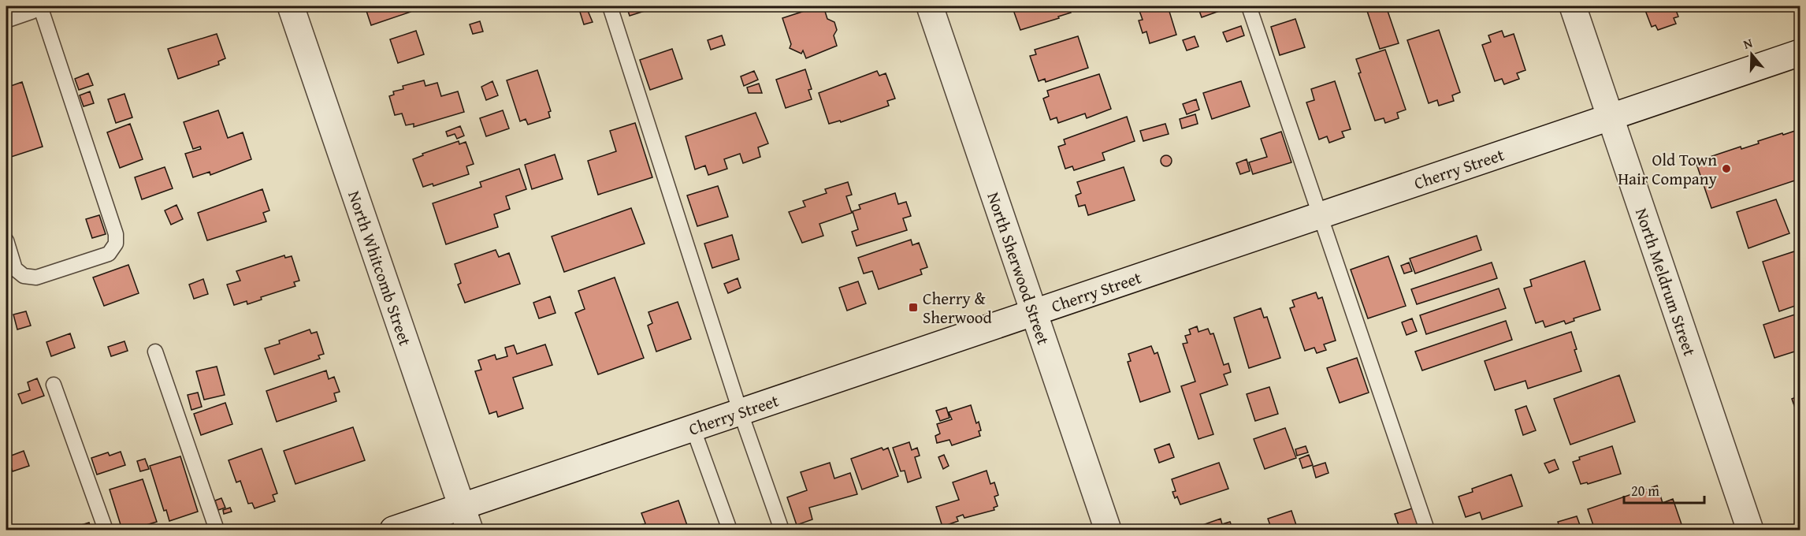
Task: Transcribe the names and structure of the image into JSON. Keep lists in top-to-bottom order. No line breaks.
{"streets":{"street":["Cherry Street","North Whitcomb Street","North Sherwood Street","North Meldrum Street"]},"crossings":[["Cherry Street","North Whitcomb Street"],["Cherry Street","North Sherwood Street"],["Cherry Street","North Meldrum Street"]],"places":{"other":["Old Town Hair Company"],"transit":["Cherry & Sherwood"]},"scale_bar":"20 m","north":"top"}
